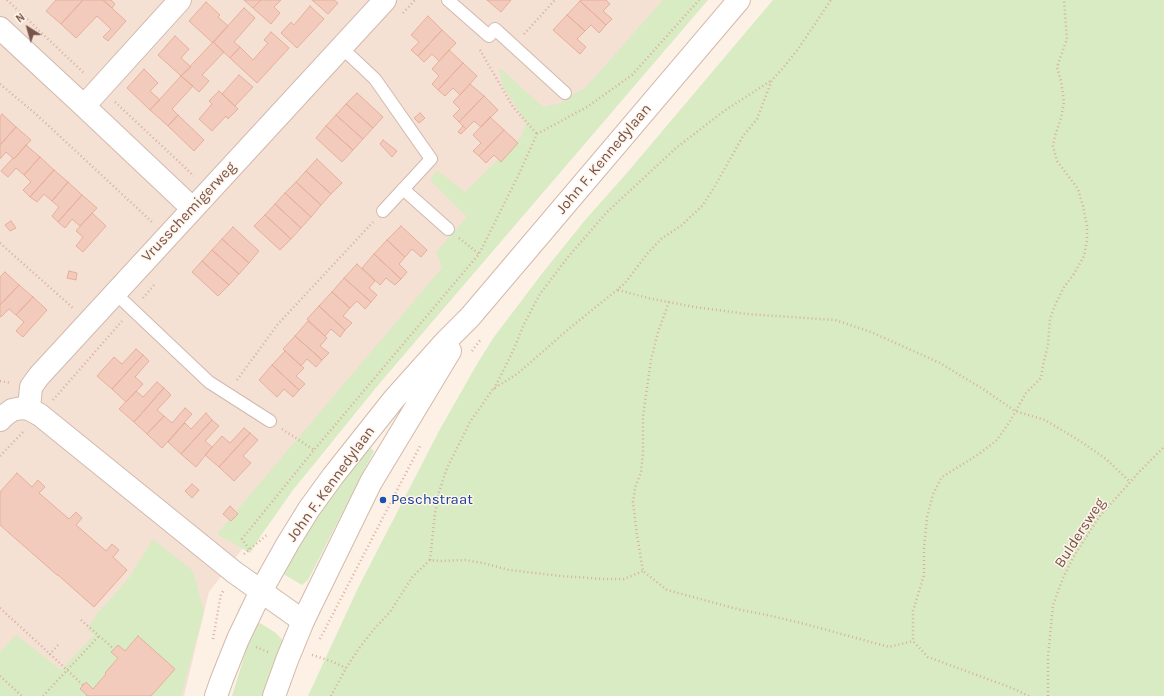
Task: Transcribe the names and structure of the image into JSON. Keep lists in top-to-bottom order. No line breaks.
{"streets":{"street":["John F. Kennedylaan","Vrusschemigerweg"],"path":["Buldersweg"]},"places":["Peschstraat"],"north":"top left"}
